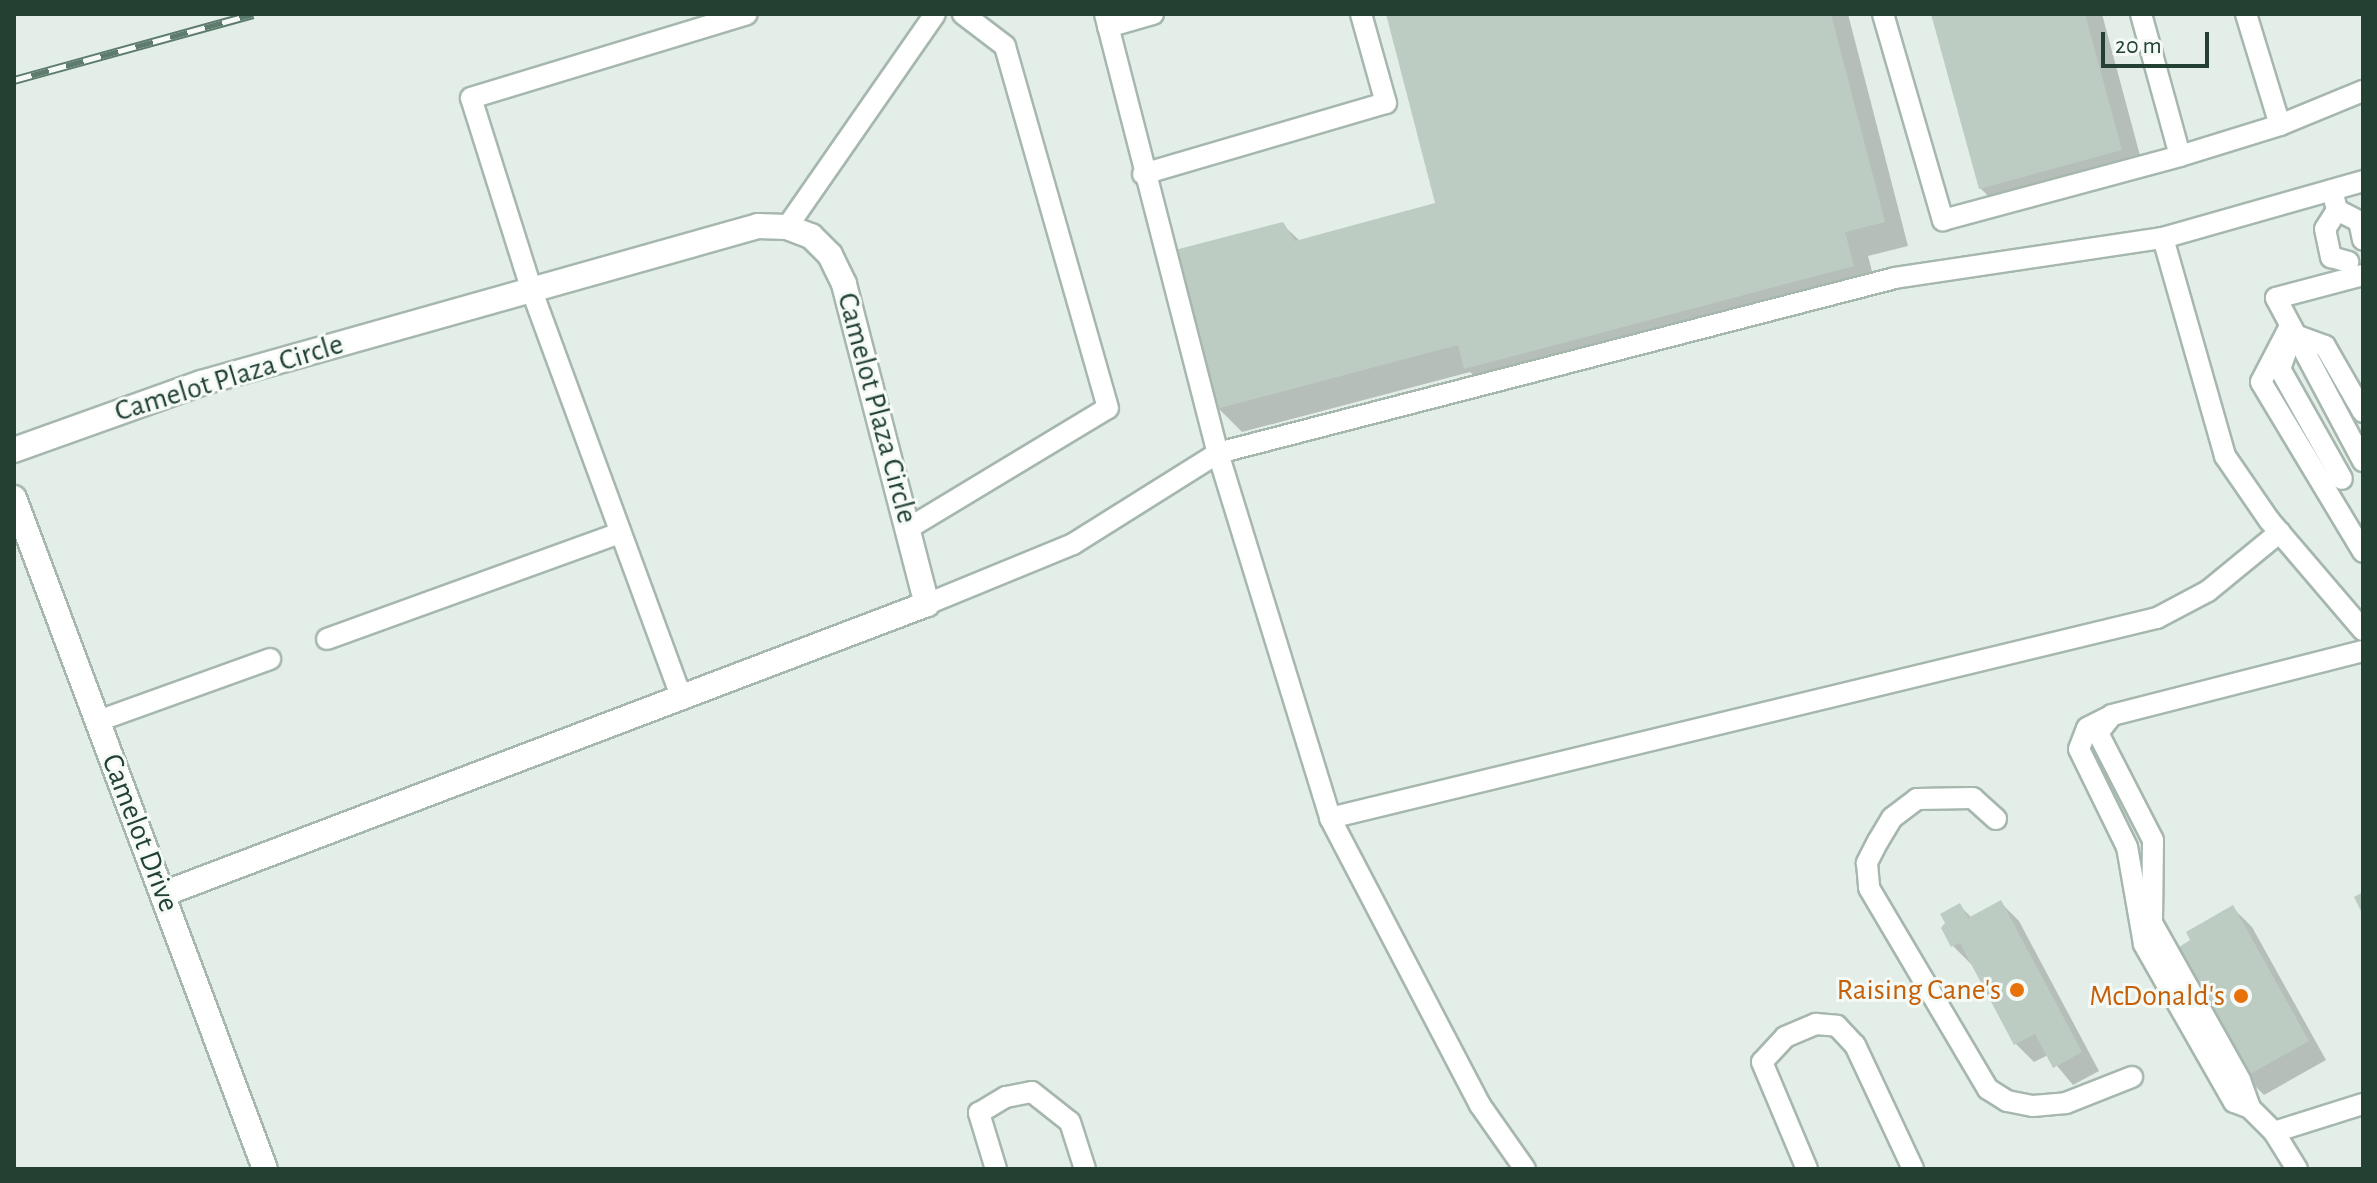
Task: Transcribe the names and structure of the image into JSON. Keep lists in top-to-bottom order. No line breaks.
{"streets":{"street":["Camelot Plaza Circle","Camelot Drive"]},"places":["Raising Cane's","McDonald's"],"scale_bar":"20 m"}
